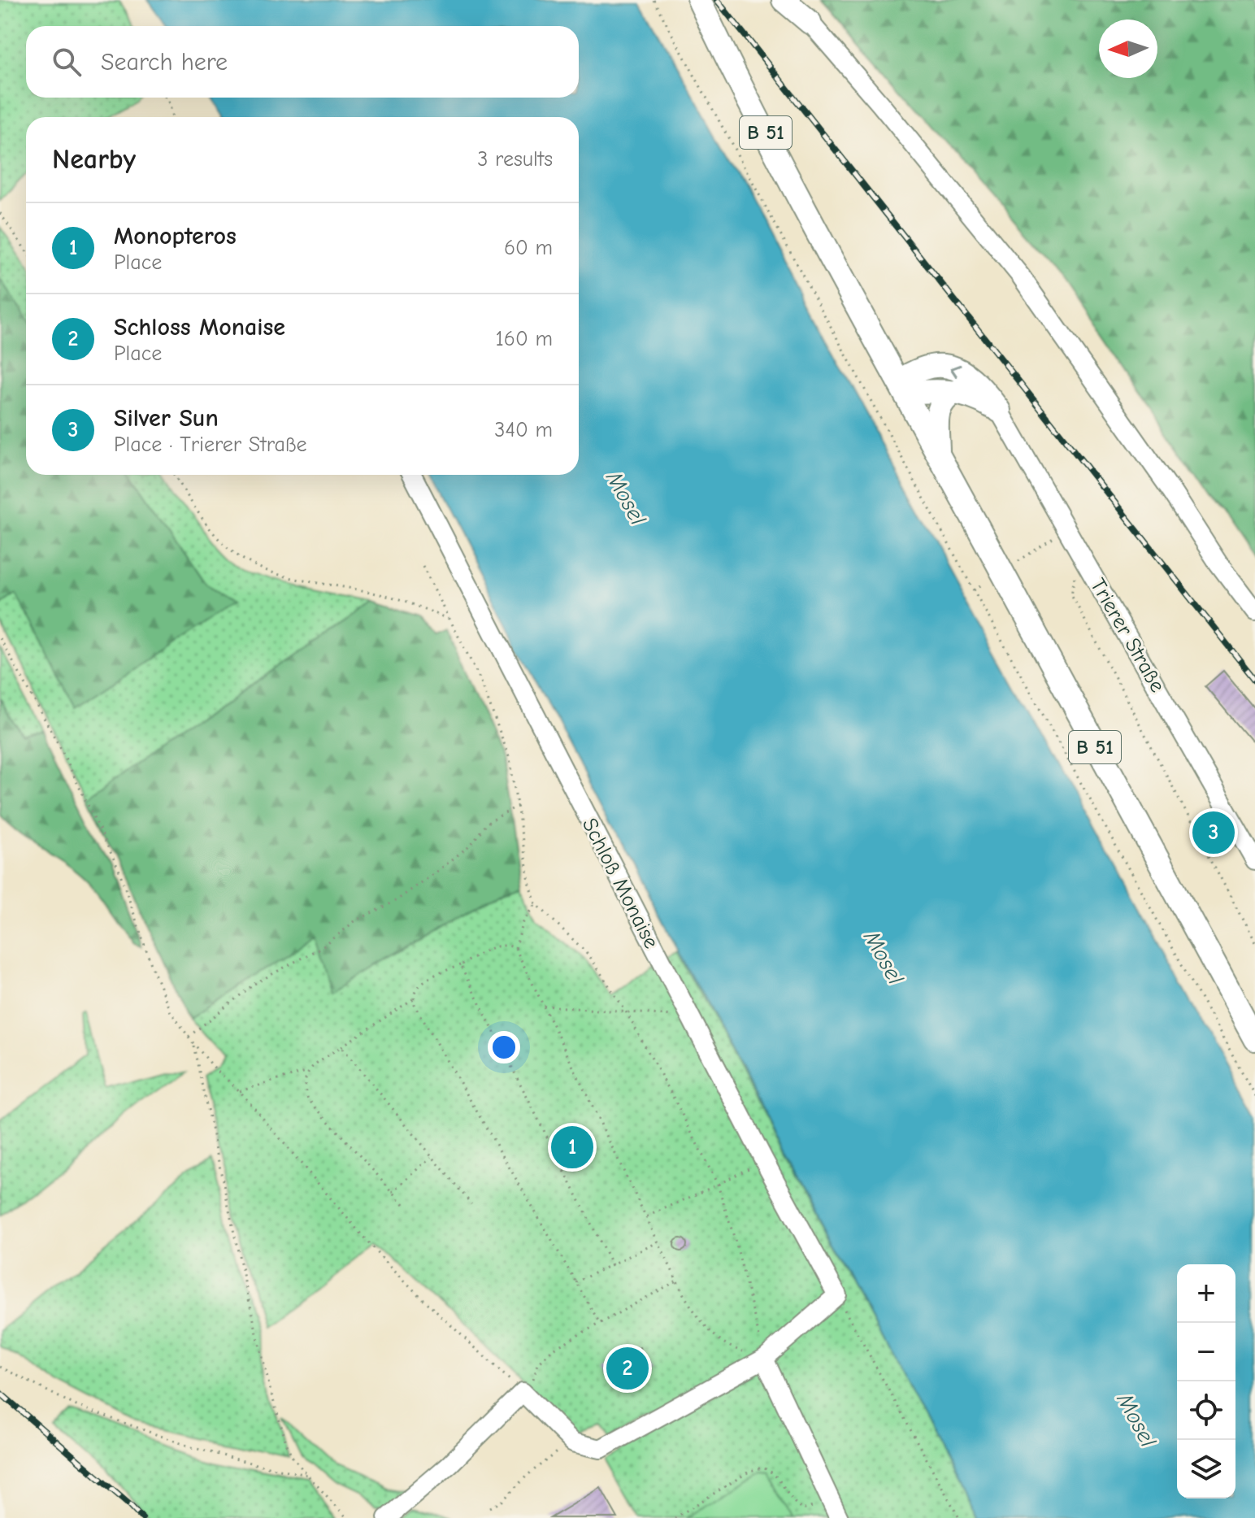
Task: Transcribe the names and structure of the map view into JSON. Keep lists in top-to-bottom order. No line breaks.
{"streets":{"main road":["B 51"],"street":["Trierer Straße","Schloß Monaise"]},"water":["Mosel"],"north":"left","page":{"search":"Search here","heading":["Nearby","3 results"],"list":[{"mark":"1","name":"Monopteros","note":"Place","value":"60 m"},{"mark":"2","name":"Schloss Monaise","note":"Place","value":"160 m"},{"mark":"3","name":"Silver Sun","note":"Place · Trierer Straße","value":"340 m"}],"pins":["3","1","2"],"map_buttons":["+","−"]}}
